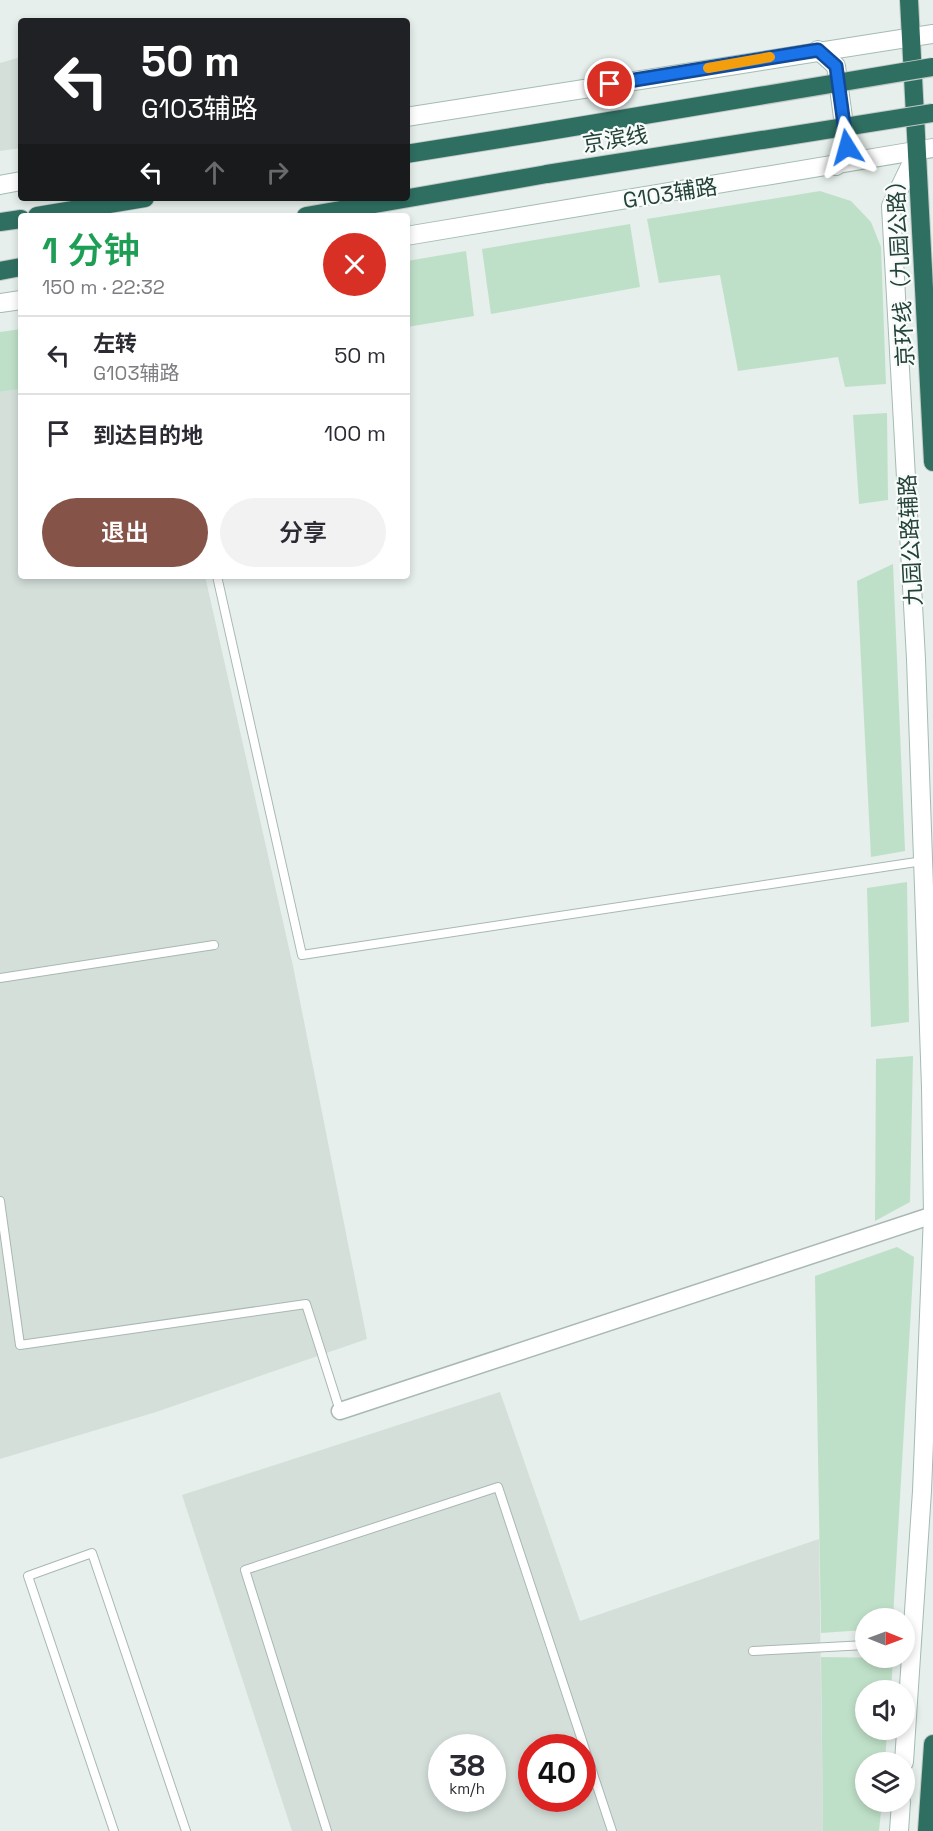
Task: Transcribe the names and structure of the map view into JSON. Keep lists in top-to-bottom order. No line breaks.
{"streets":{"highway":["京滨线","京环线（九园公路）"],"street":["G103辅路","九园公路辅路"]},"crossings":[["G103辅路","京环线（九园公路）"],["G103辅路","九园公路辅路"],["京环线（九园公路）","九园公路辅路"]],"north":"right","page":{"turn":["50 m","G103辅路"],"heading":["1 分钟","150 m · 22:32"],"list":[{"name":"左转","note":"G103辅路","value":"50 m"},{"name":"到达目的地","value":"100 m"}],"buttons":["退出","分享"],"speed":"38 km/h","limit":"40"}}
